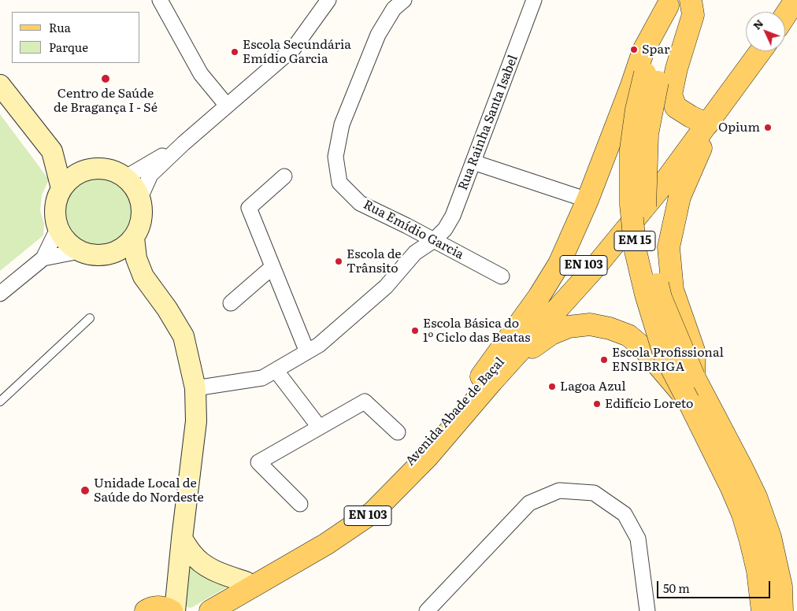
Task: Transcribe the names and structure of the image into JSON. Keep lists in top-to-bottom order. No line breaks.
{"streets":{"main road":["EM 15","EN 103","Avenida Abade de Baçal"],"street":["Rua Rainha Santa Isabel","Rua Emídio Garcia"]},"crossings":[["Rua Rainha Santa Isabel","Rua Emídio Garcia"],["EN 103","Avenida Abade de Baçal"]],"places":["Spar","Escola Secundária Emídio Garcia","Centro de Saúde de Bragança I - Sé","Opium","Escola de Trânsito","Escola Básica do 1º Ciclo das Beatas","Escola Profissional ENSIBRIGA","Lagoa Azul","Edifício Loreto","Unidade Local de Saúde do Nordeste"],"legend":["Rua","Parque"],"scale_bar":"50 m","north":"top left"}
